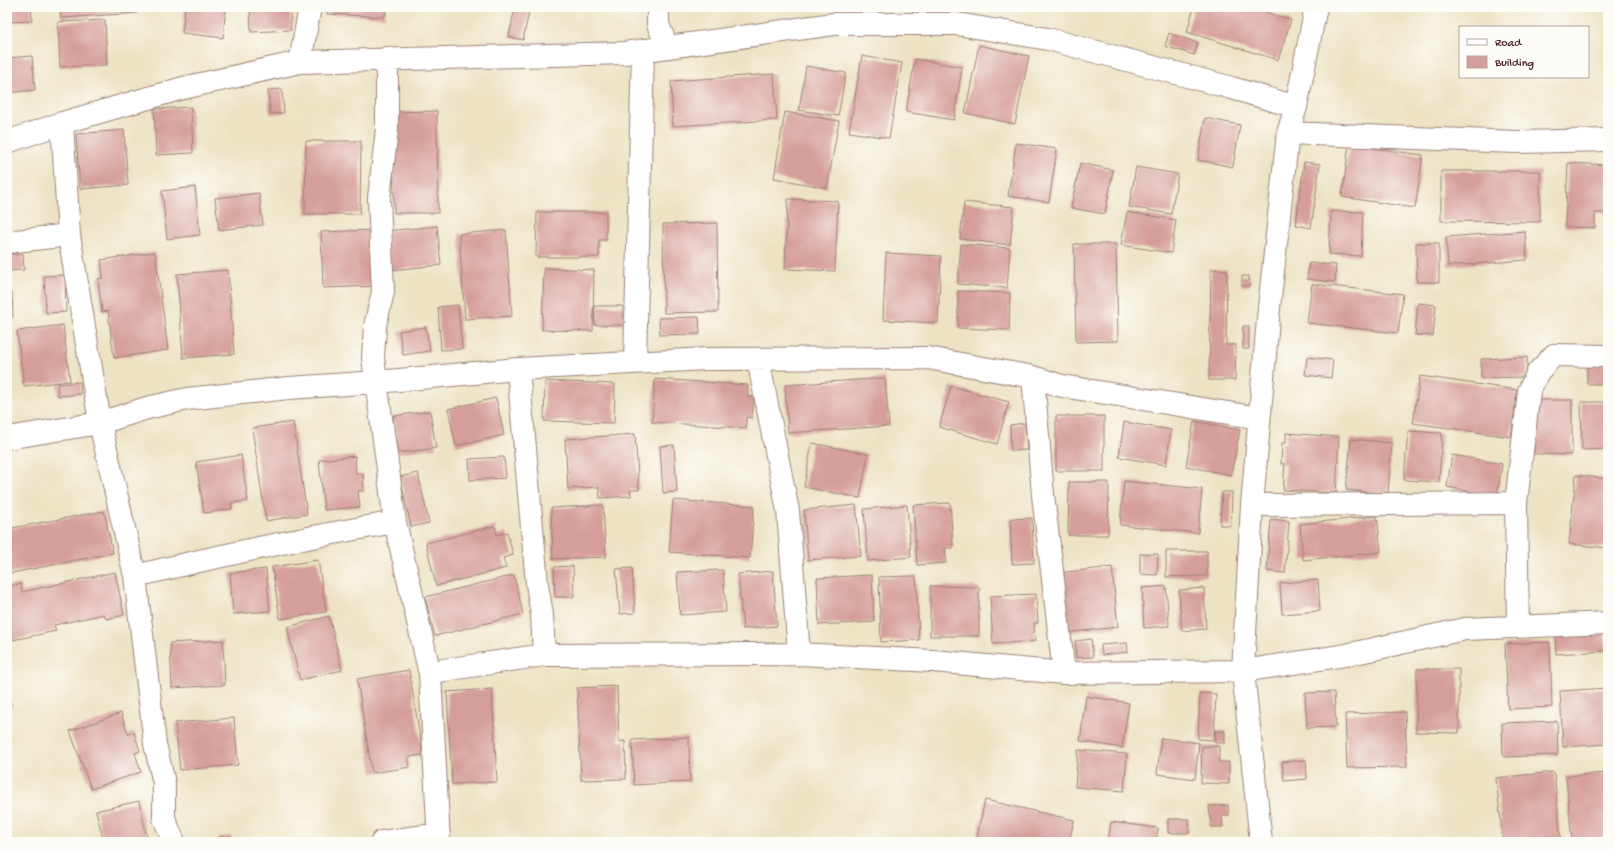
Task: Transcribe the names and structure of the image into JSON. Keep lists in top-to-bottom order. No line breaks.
{"legend":["Road","Building"]}
